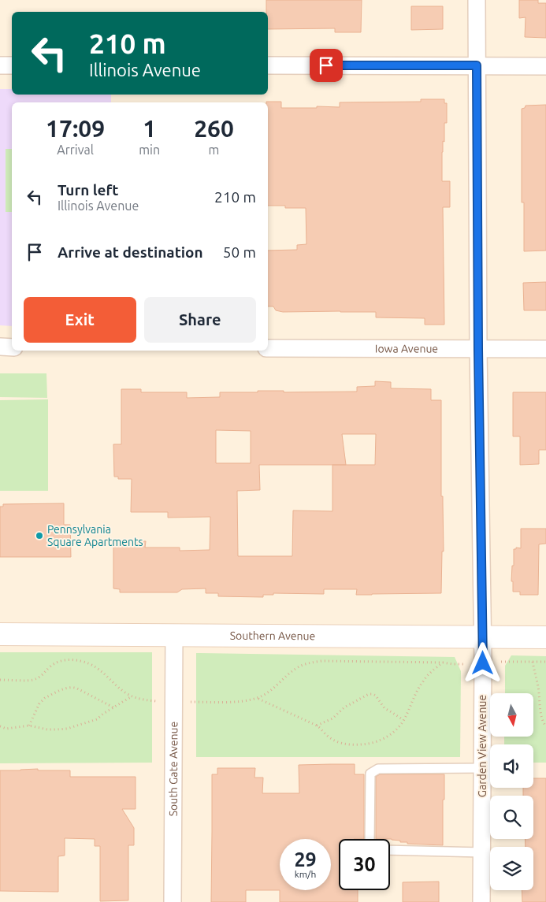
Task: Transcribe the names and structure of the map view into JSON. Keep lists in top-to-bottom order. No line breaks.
{"streets":{"street":["Iowa Avenue","Southern Avenue","Garden View Avenue","South Gate Avenue"]},"crossings":[["Iowa Avenue","Garden View Avenue"],["Southern Avenue","Garden View Avenue"],["Southern Avenue","South Gate Avenue"]],"places":["Pennsylvania Square Apartments"],"north":"bottom","page":{"turn":["210 m","Illinois Avenue"],"eta":["17:09","Arrival","1","min","260","m"],"list":[{"name":"Turn left","note":"Illinois Avenue","value":"210 m"},{"name":"Arrive at destination","value":"50 m"}],"buttons":["Exit","Share"],"speed":"29 km/h","limit":"30"}}
